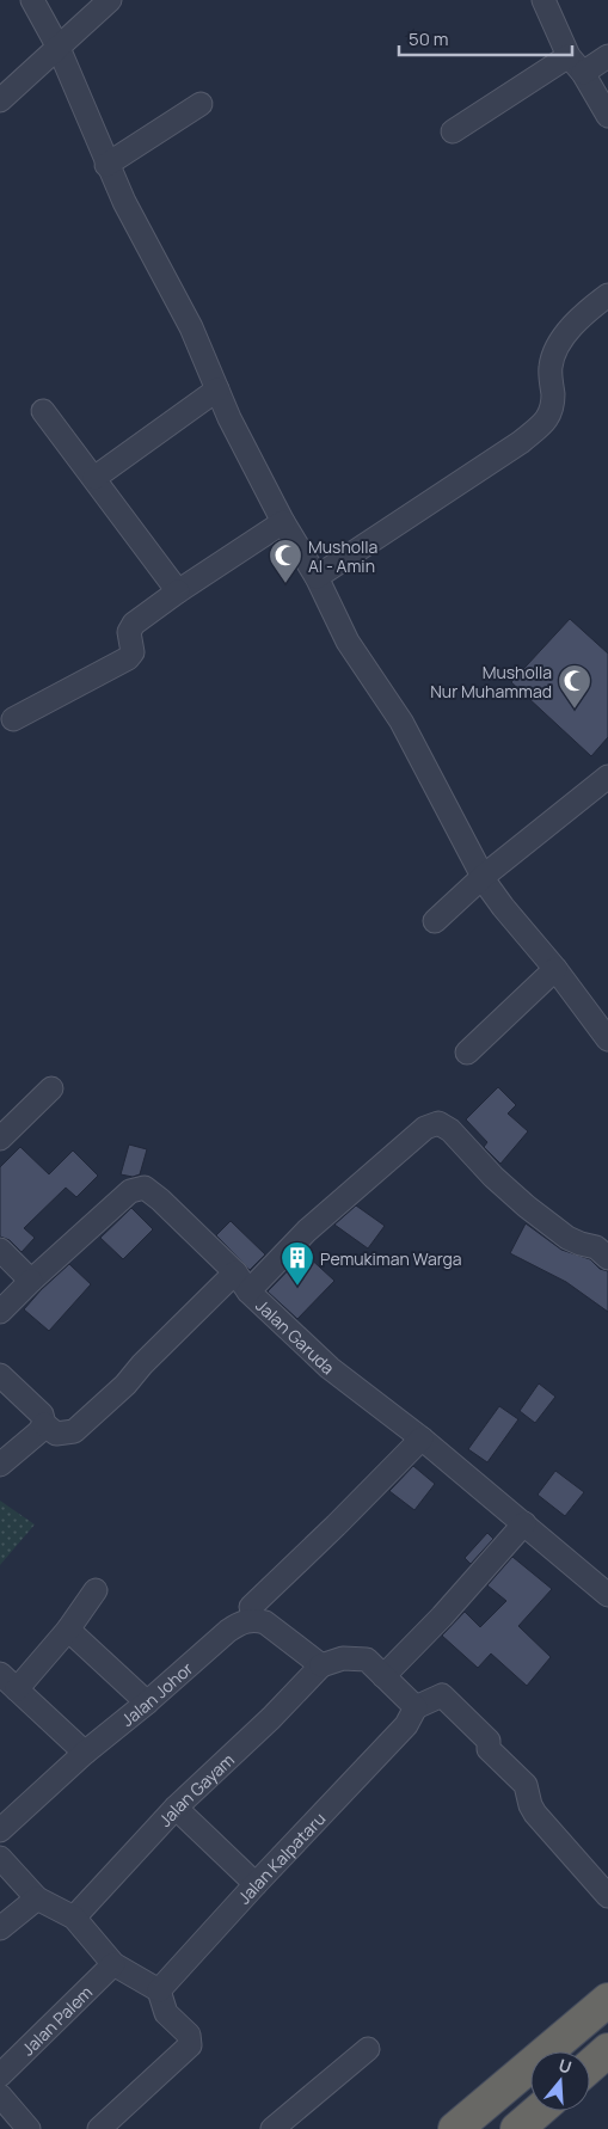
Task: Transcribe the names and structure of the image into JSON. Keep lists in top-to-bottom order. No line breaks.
{"streets":{"street":["Jalan Garuda","Jalan Johor","Jalan Gayam","Jalan Kalpataru","Jalan Palem"]},"crossings":[["Jalan Johor","Jalan Gayam"]],"places":{"mosque":["Musholla Al - Amin","Musholla Nur Muhammad"],"building":["Pemukiman Warga"]},"scale_bar":"50 m","north":"top"}
